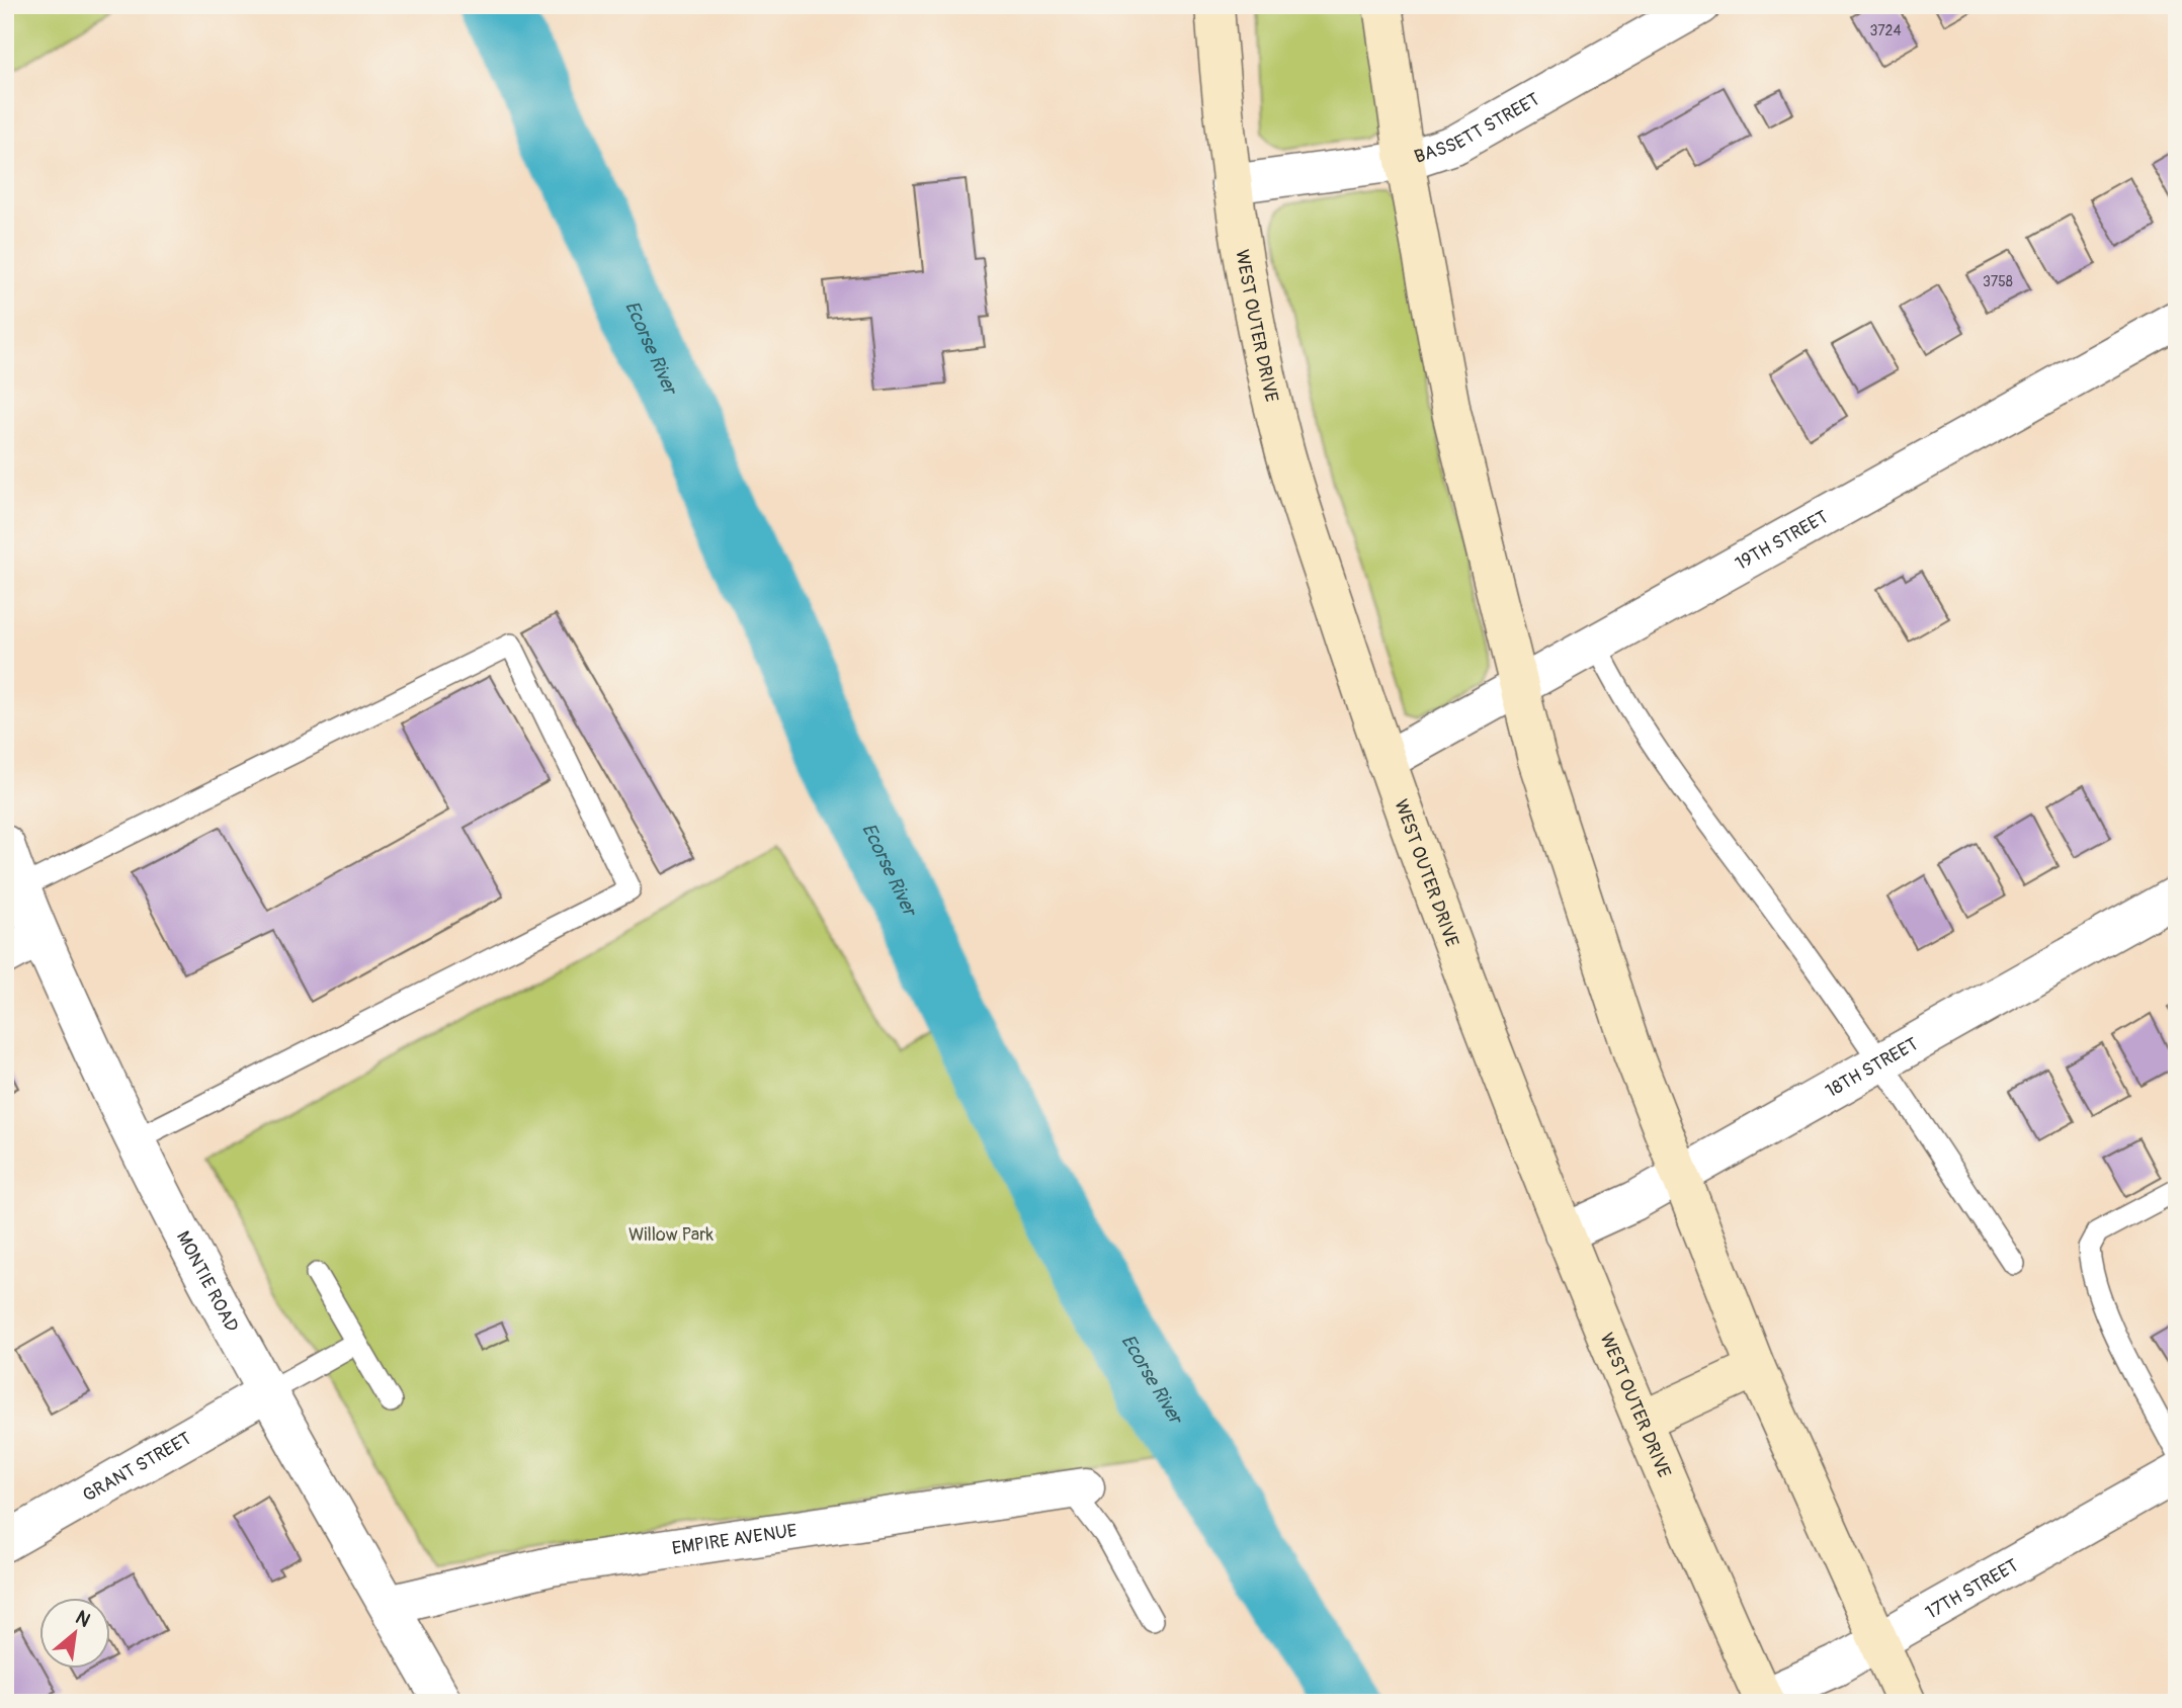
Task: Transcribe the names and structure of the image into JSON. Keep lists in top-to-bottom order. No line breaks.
{"streets":{"main road":["WEST OUTER DRIVE"],"street":["BASSETT STREET","19TH STREET","18TH STREET","MONTIE ROAD","GRANT STREET","EMPIRE AVENUE","17TH STREET"]},"crossings":[["BASSETT STREET","WEST OUTER DRIVE"],["WEST OUTER DRIVE","19TH STREET"],["WEST OUTER DRIVE","18TH STREET"],["WEST OUTER DRIVE","17TH STREET"],["MONTIE ROAD","GRANT STREET"],["MONTIE ROAD","EMPIRE AVENUE"]],"water":["Ecorse River"],"parks":["Willow Park"],"house_numbers":["3724","3758"],"north":"top right"}
